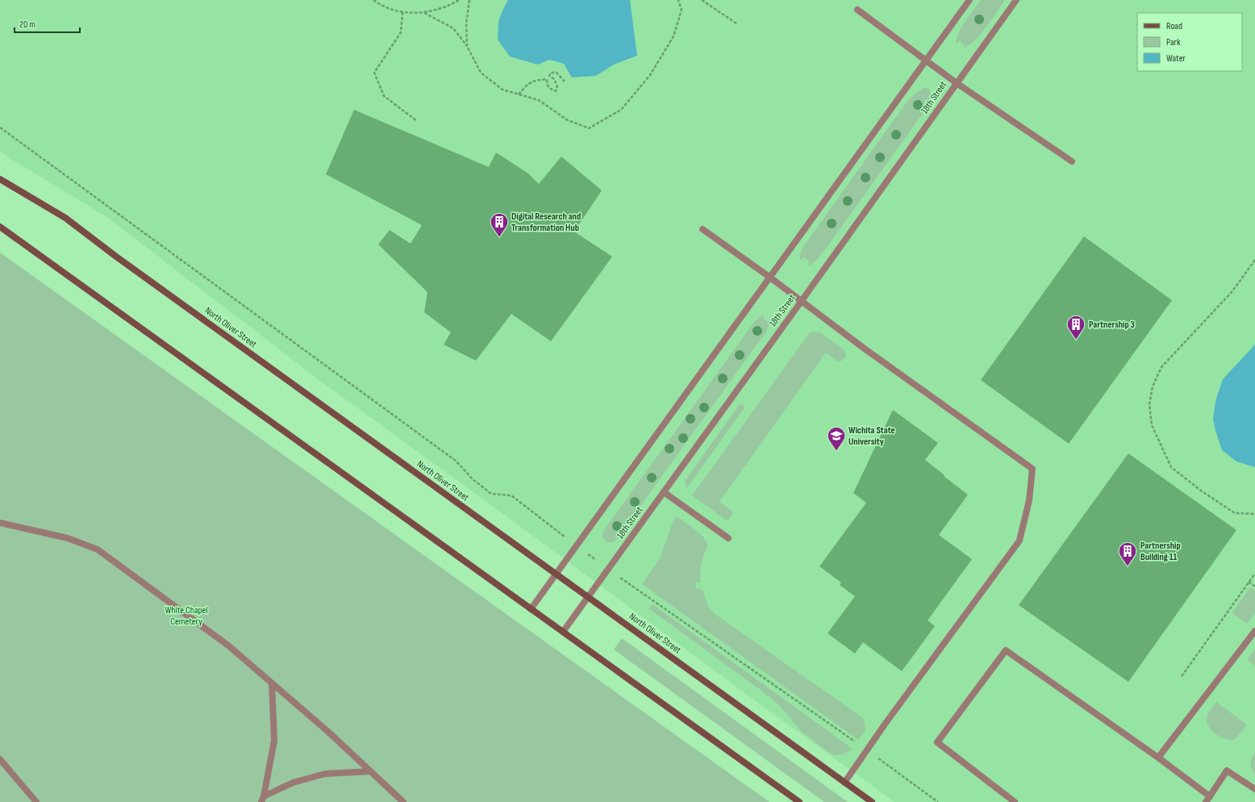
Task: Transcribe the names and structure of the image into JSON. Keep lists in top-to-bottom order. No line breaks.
{"streets":{"main road":["North Oliver Street"],"street":["18th Street"]},"crossings":[["18th Street","North Oliver Street"]],"parks":["White Chapel Cemetery"],"places":{"building":["Digital Research and Transformation Hub","Partnership 3","Partnership Building 11"],"school or university":["Wichita State University"]},"legend":["Road","Park","Water"],"scale_bar":"20 m"}
